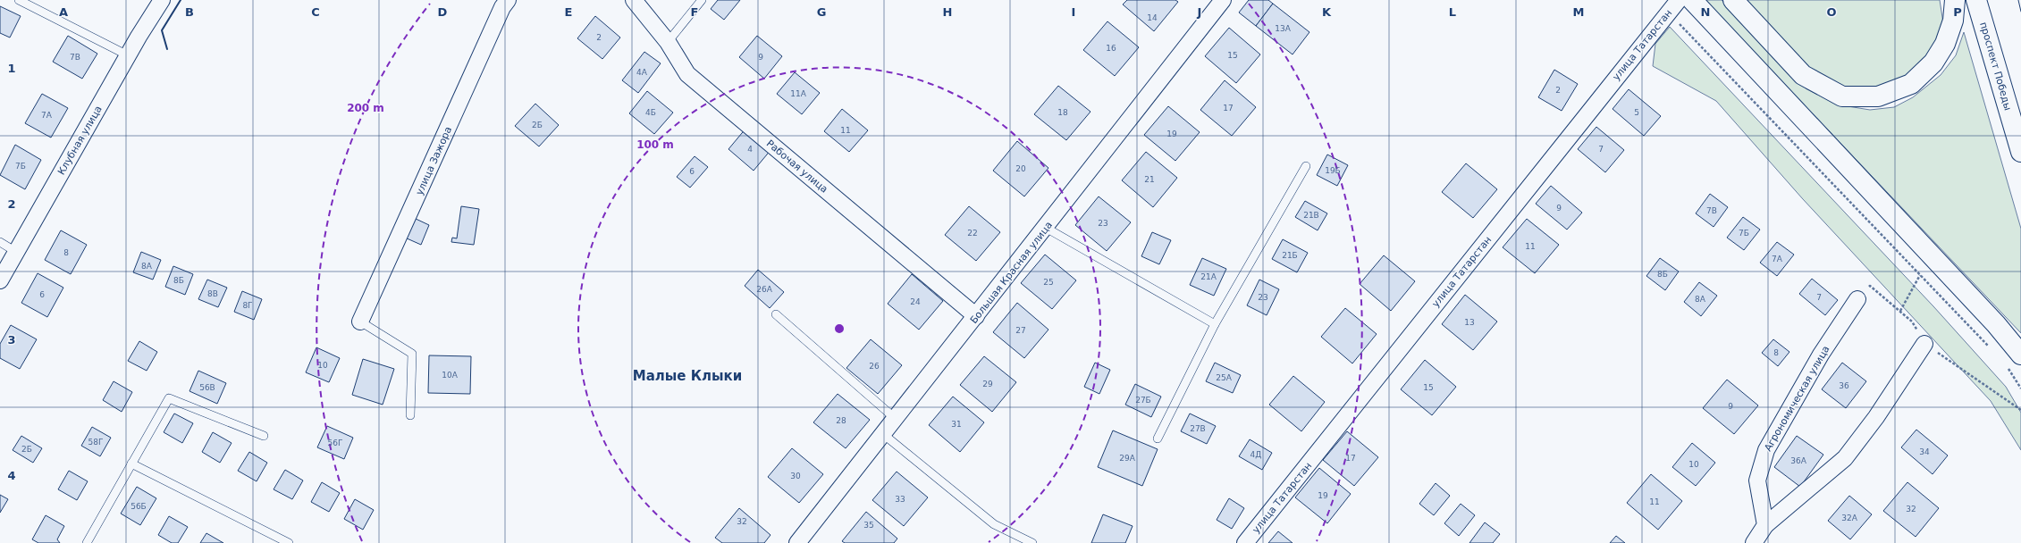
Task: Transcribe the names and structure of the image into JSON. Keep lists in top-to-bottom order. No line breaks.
{"streets":{"main road":["проспект Победы"],"street":["улица Татарстан","Клубная улица","улица Зажора","Рабочая улица","Большая Красная улица","Агрономическая улица"]},"crossings":[["Рабочая улица","Большая Красная улица"]],"districts":["Малые Клыки"],"house_numbers":["14","13А","2","16","15","7В","9","4А","2","11А","17","4Б","18","5","7А","2Б","11","19","4","7","7Б","20","19Б","6","21","9","7В","21В","23","22","7Б","11","8","21Б","7А","8А","8Б","21А","8Б","25","26А","8В","6","23","7","8А","24","8Г","13","27","8","10","26","10А","25А","29","36","56В","15","27Б","9","28","31","27В","58Г","56Г","2Б","34","4Д","29А","17","36А","10","30","19","33","11","56Б","32","32А","32","35"],"grid":{"columns":["A","B","C","D","E","F","G","H","I","J","K","L","M","N","O","P"],"rows":["1","2","3","4"]},"rings":["200 m","100 m"]}
